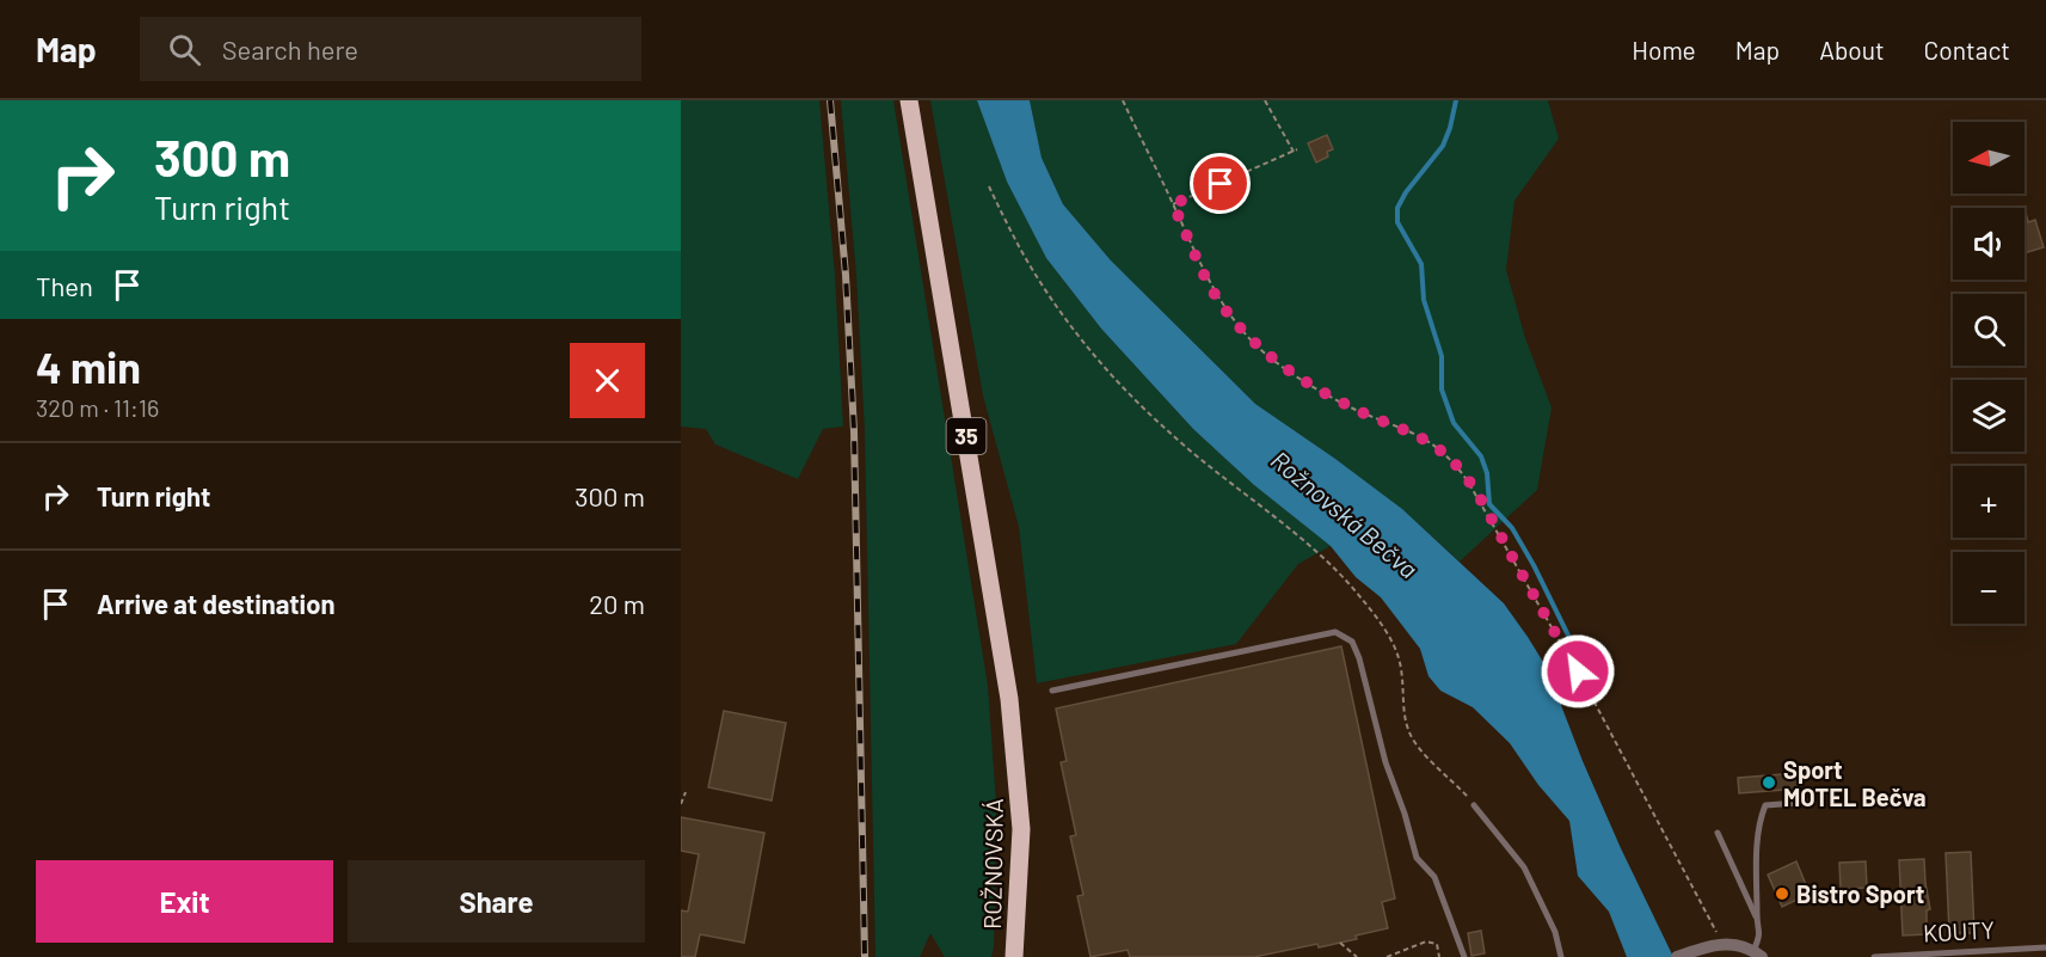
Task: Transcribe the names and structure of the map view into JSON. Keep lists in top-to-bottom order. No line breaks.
{"streets":{"main road":["35","ROŽNOVSKÁ"],"lane":["KOUTY"]},"water":["Rožnovská Bečva"],"places":["Sport MOTEL Bečva","Bistro Sport"],"north":"left","page":{"header":"Map","search":"Search here","nav":["Home","Map","About","Contact"],"turn":["300 m","Turn right"],"map_buttons":["+","−"],"then":"Then","heading":["4 min","320 m · 11:16"],"list":[{"name":"Turn right","value":"300 m"},{"name":"Arrive at destination","value":"20 m"}],"buttons":["Exit","Share"]}}
